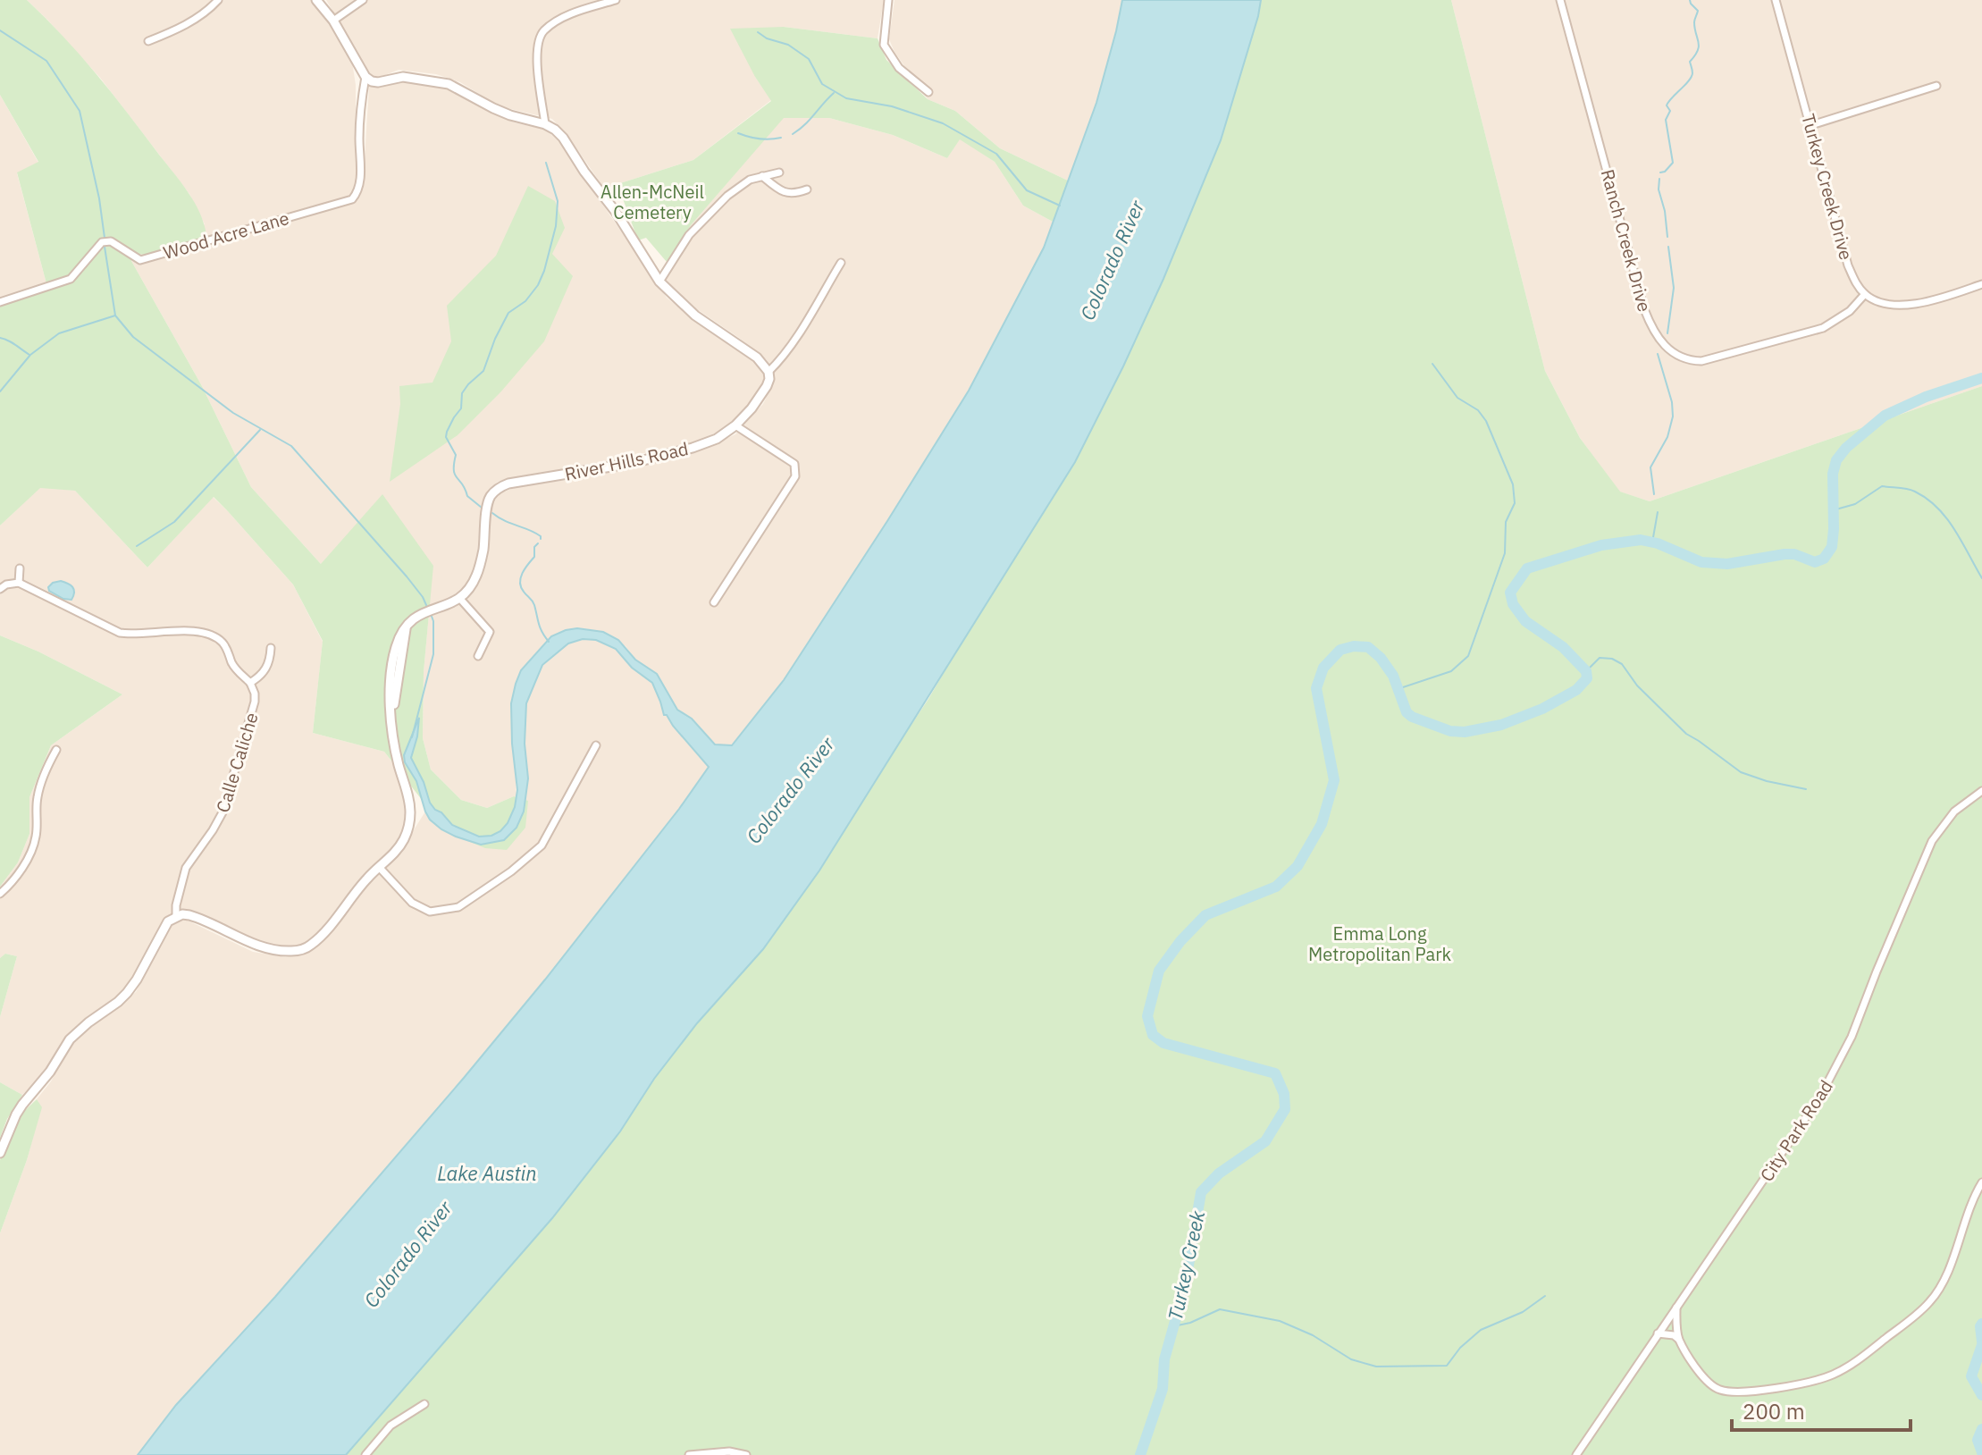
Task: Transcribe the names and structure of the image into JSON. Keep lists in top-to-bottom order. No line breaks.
{"streets":{"street":["Turkey Creek Drive","Wood Acre Lane","Ranch Creek Drive","River Hills Road","Calle Caliche","City Park Road"]},"crossings":[["Turkey Creek Drive","Ranch Creek Drive"]],"water":["Colorado River","Lake Austin","Turkey Creek"],"parks":["Allen-McNeil Cemetery","Emma Long Metropolitan Park"],"scale_bar":"200 m"}
